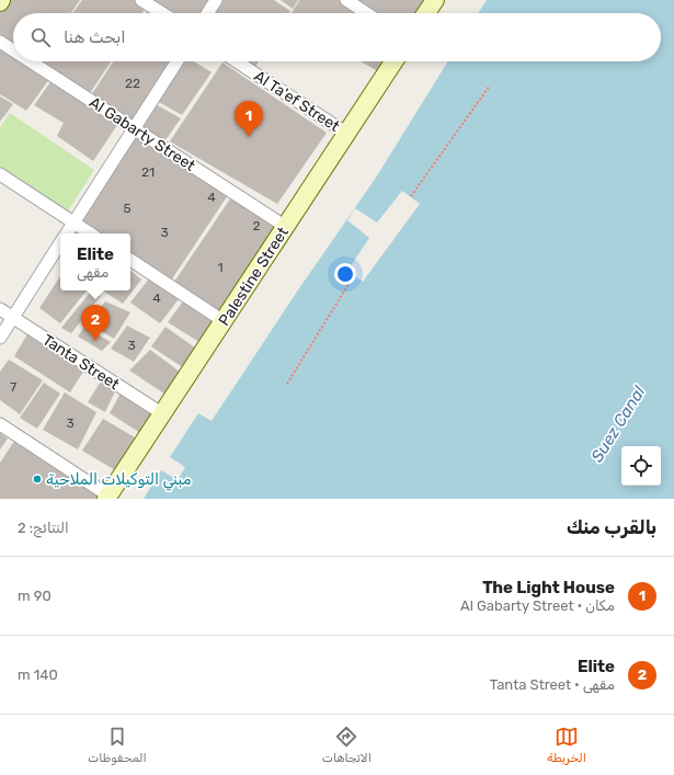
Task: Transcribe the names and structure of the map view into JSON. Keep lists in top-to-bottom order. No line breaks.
{"streets":{"street":["Al Ta'ef Street","Al Gabarty Street","Palestine Street","Tanta Street"]},"crossings":[["Al Ta'ef Street","Palestine Street"],["Al Gabarty Street","Palestine Street"],["Palestine Street","Tanta Street"]],"water":["Suez Canal"],"places":["مبني التوكيلات الملاحية"],"house_numbers":["22","21","4","5","2","3","1","4","3","7","3"],"page":{"search":"ابحث هنا","pins":["1","2"],"popup":["Elite","مقهى"],"heading":["بالقرب منك","النتائج: 2"],"list":[{"mark":"1","name":"The Light House","note":"مكان · Al Gabarty Street","value":"90 m"},{"mark":"2","name":"Elite","note":"مقهى · Tanta Street","value":"140 m"}],"nav":["الخريطة","الاتجاهات","المحفوظات"]}}
